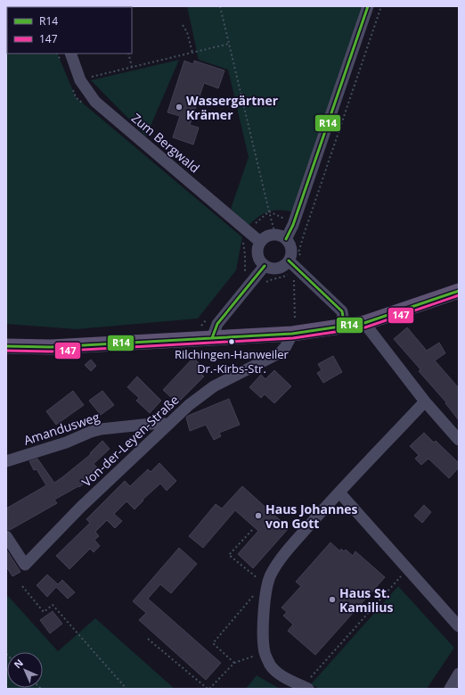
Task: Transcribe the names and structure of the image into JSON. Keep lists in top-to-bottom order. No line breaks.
{"streets":{"street":["Zum Bergwald","Amandusweg","Von-der-Leyen-Straße"]},"crossings":[["Amandusweg","Von-der-Leyen-Straße"]],"places":["Wassergärtner Krämer","Rilchingen-Hanweiler Dr.-Kirbs-Str.","Haus Johannes von Gott","Haus St. Kamilius"],"lines":["transit line R14","transit line 147"],"legend":["R14","147"],"north":"top left"}
